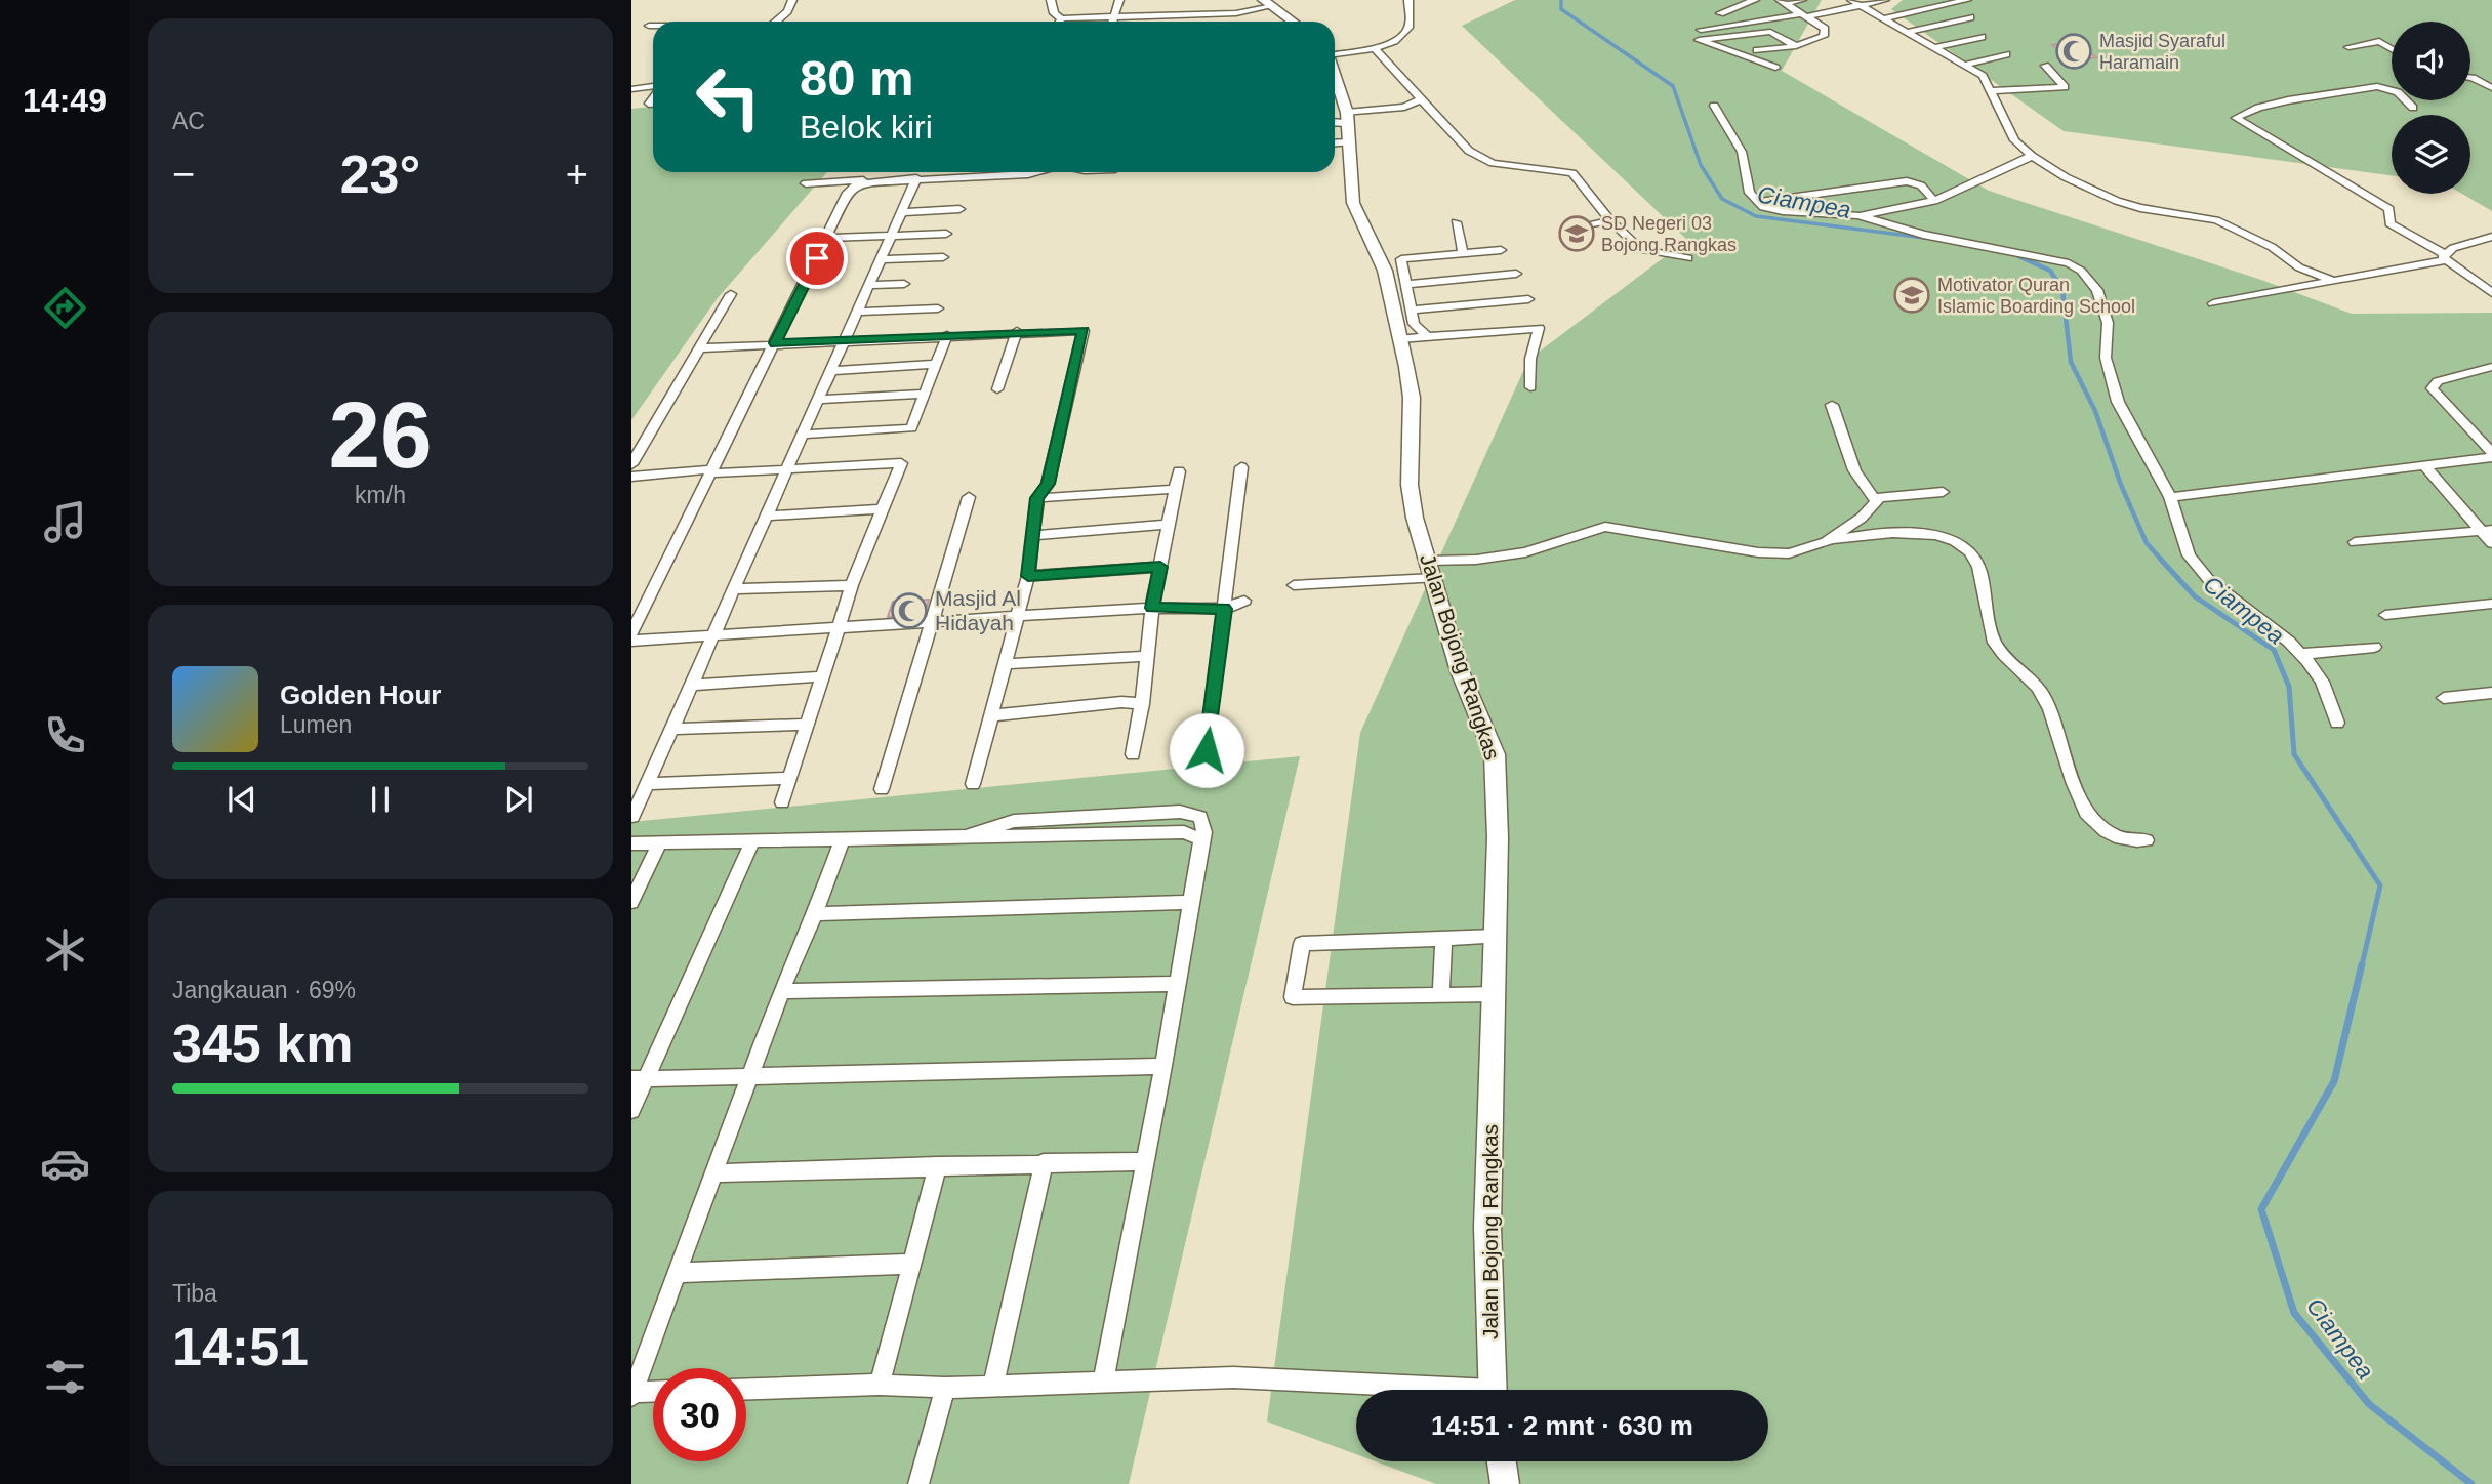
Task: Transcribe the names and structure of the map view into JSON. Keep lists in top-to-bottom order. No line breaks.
{"streets":{"main road":["Jalan Bojong Rangkas"]},"water":["Ciampea"],"places":{"mosque":["Masjid Syaraful Haramain","Masjid Al Hidayah"],"school or university":["SD Negeri 03 Bojong Rangkas","Motivator Quran Islamic Boarding School"]},"page":{"tabs":"14:49","tile":["AC",["26","km/h"],["Jangkauan · 69%","345 km"],["Tiba","14:51"]],"turn":["80 m","Belok kiri"],"heat":["−","23°","+"],"song":["Golden Hour","Lumen"],"limit":"30","trip":"14:51 · 2 mnt · 630 m"}}
